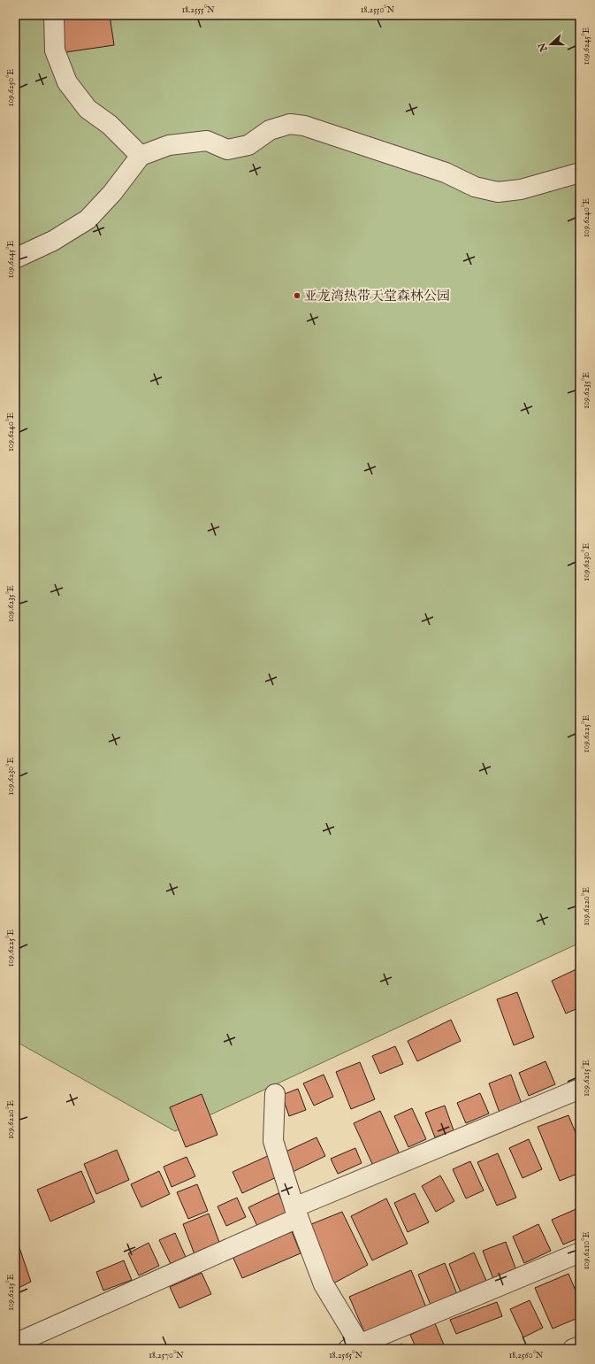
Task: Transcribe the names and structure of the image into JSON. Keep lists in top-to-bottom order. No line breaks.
{"places":["亚龙湾热带天堂森林公园"],"north":"left","coordinates":["18.2555°N","18.2550°N","109.6245°E","109.6250°E","109.6240°E","109.6235°E","109.6230°E","109.6225°E","109.6220°E","109.6215°E","109.6210°E","18.2570°N","18.2565°N","18.2560°N"]}
